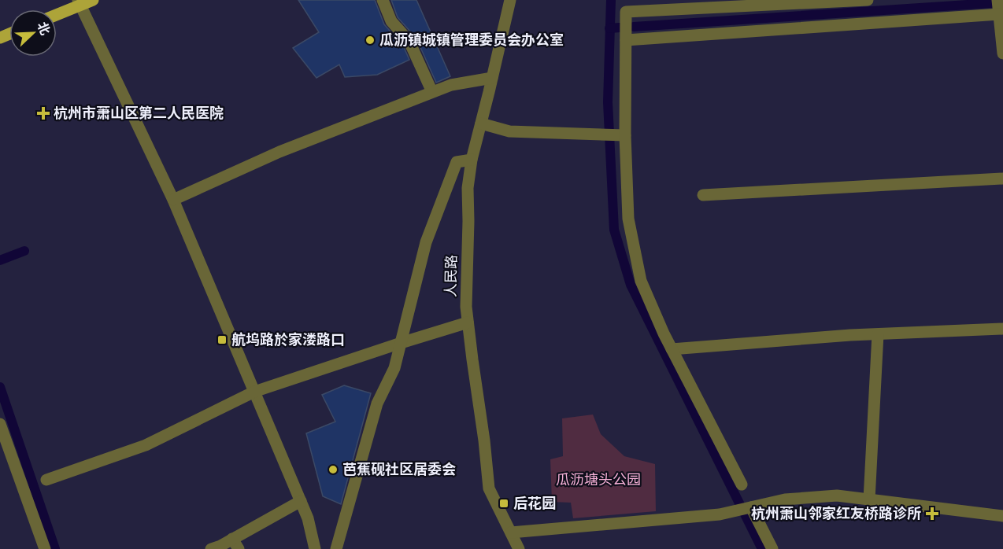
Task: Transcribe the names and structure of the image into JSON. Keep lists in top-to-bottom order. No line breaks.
{"streets":{"street":["人民路"]},"parks":["瓜沥塘头公园"],"places":{"other":["瓜沥镇城镇管理委员会办公室","芭蕉砚社区居委会"],"health":["杭州市萧山区第二人民医院","杭州萧山邻家红友桥路诊所"],"transit":["航坞路於家溇路口","后花园"]},"north":"top right"}
